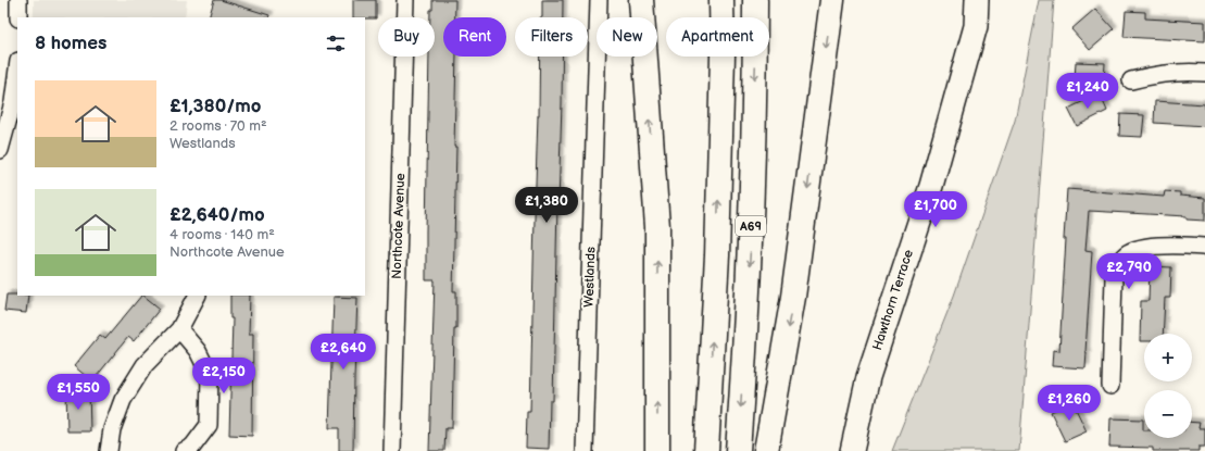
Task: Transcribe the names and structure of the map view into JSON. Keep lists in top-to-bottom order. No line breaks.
{"streets":{"highway":["A69"],"main road":["Hawthorn Terrace"],"street":["Northcote Avenue","Westlands"]},"page":{"chip":["Buy","Rent","Filters","New","Apartment"],"heading":"8 homes","list":[{"name":"£1,380/mo","note":"2 rooms · 70 m² · Westlands"},{"name":"£2,640/mo","note":"4 rooms · 140 m² · Northcote Avenue"}],"price":["£1,240","£1,380","£1,700","£2,790","£2,640","£2,150","£1,550","£1,260"],"map_buttons":["+","−"]}}
